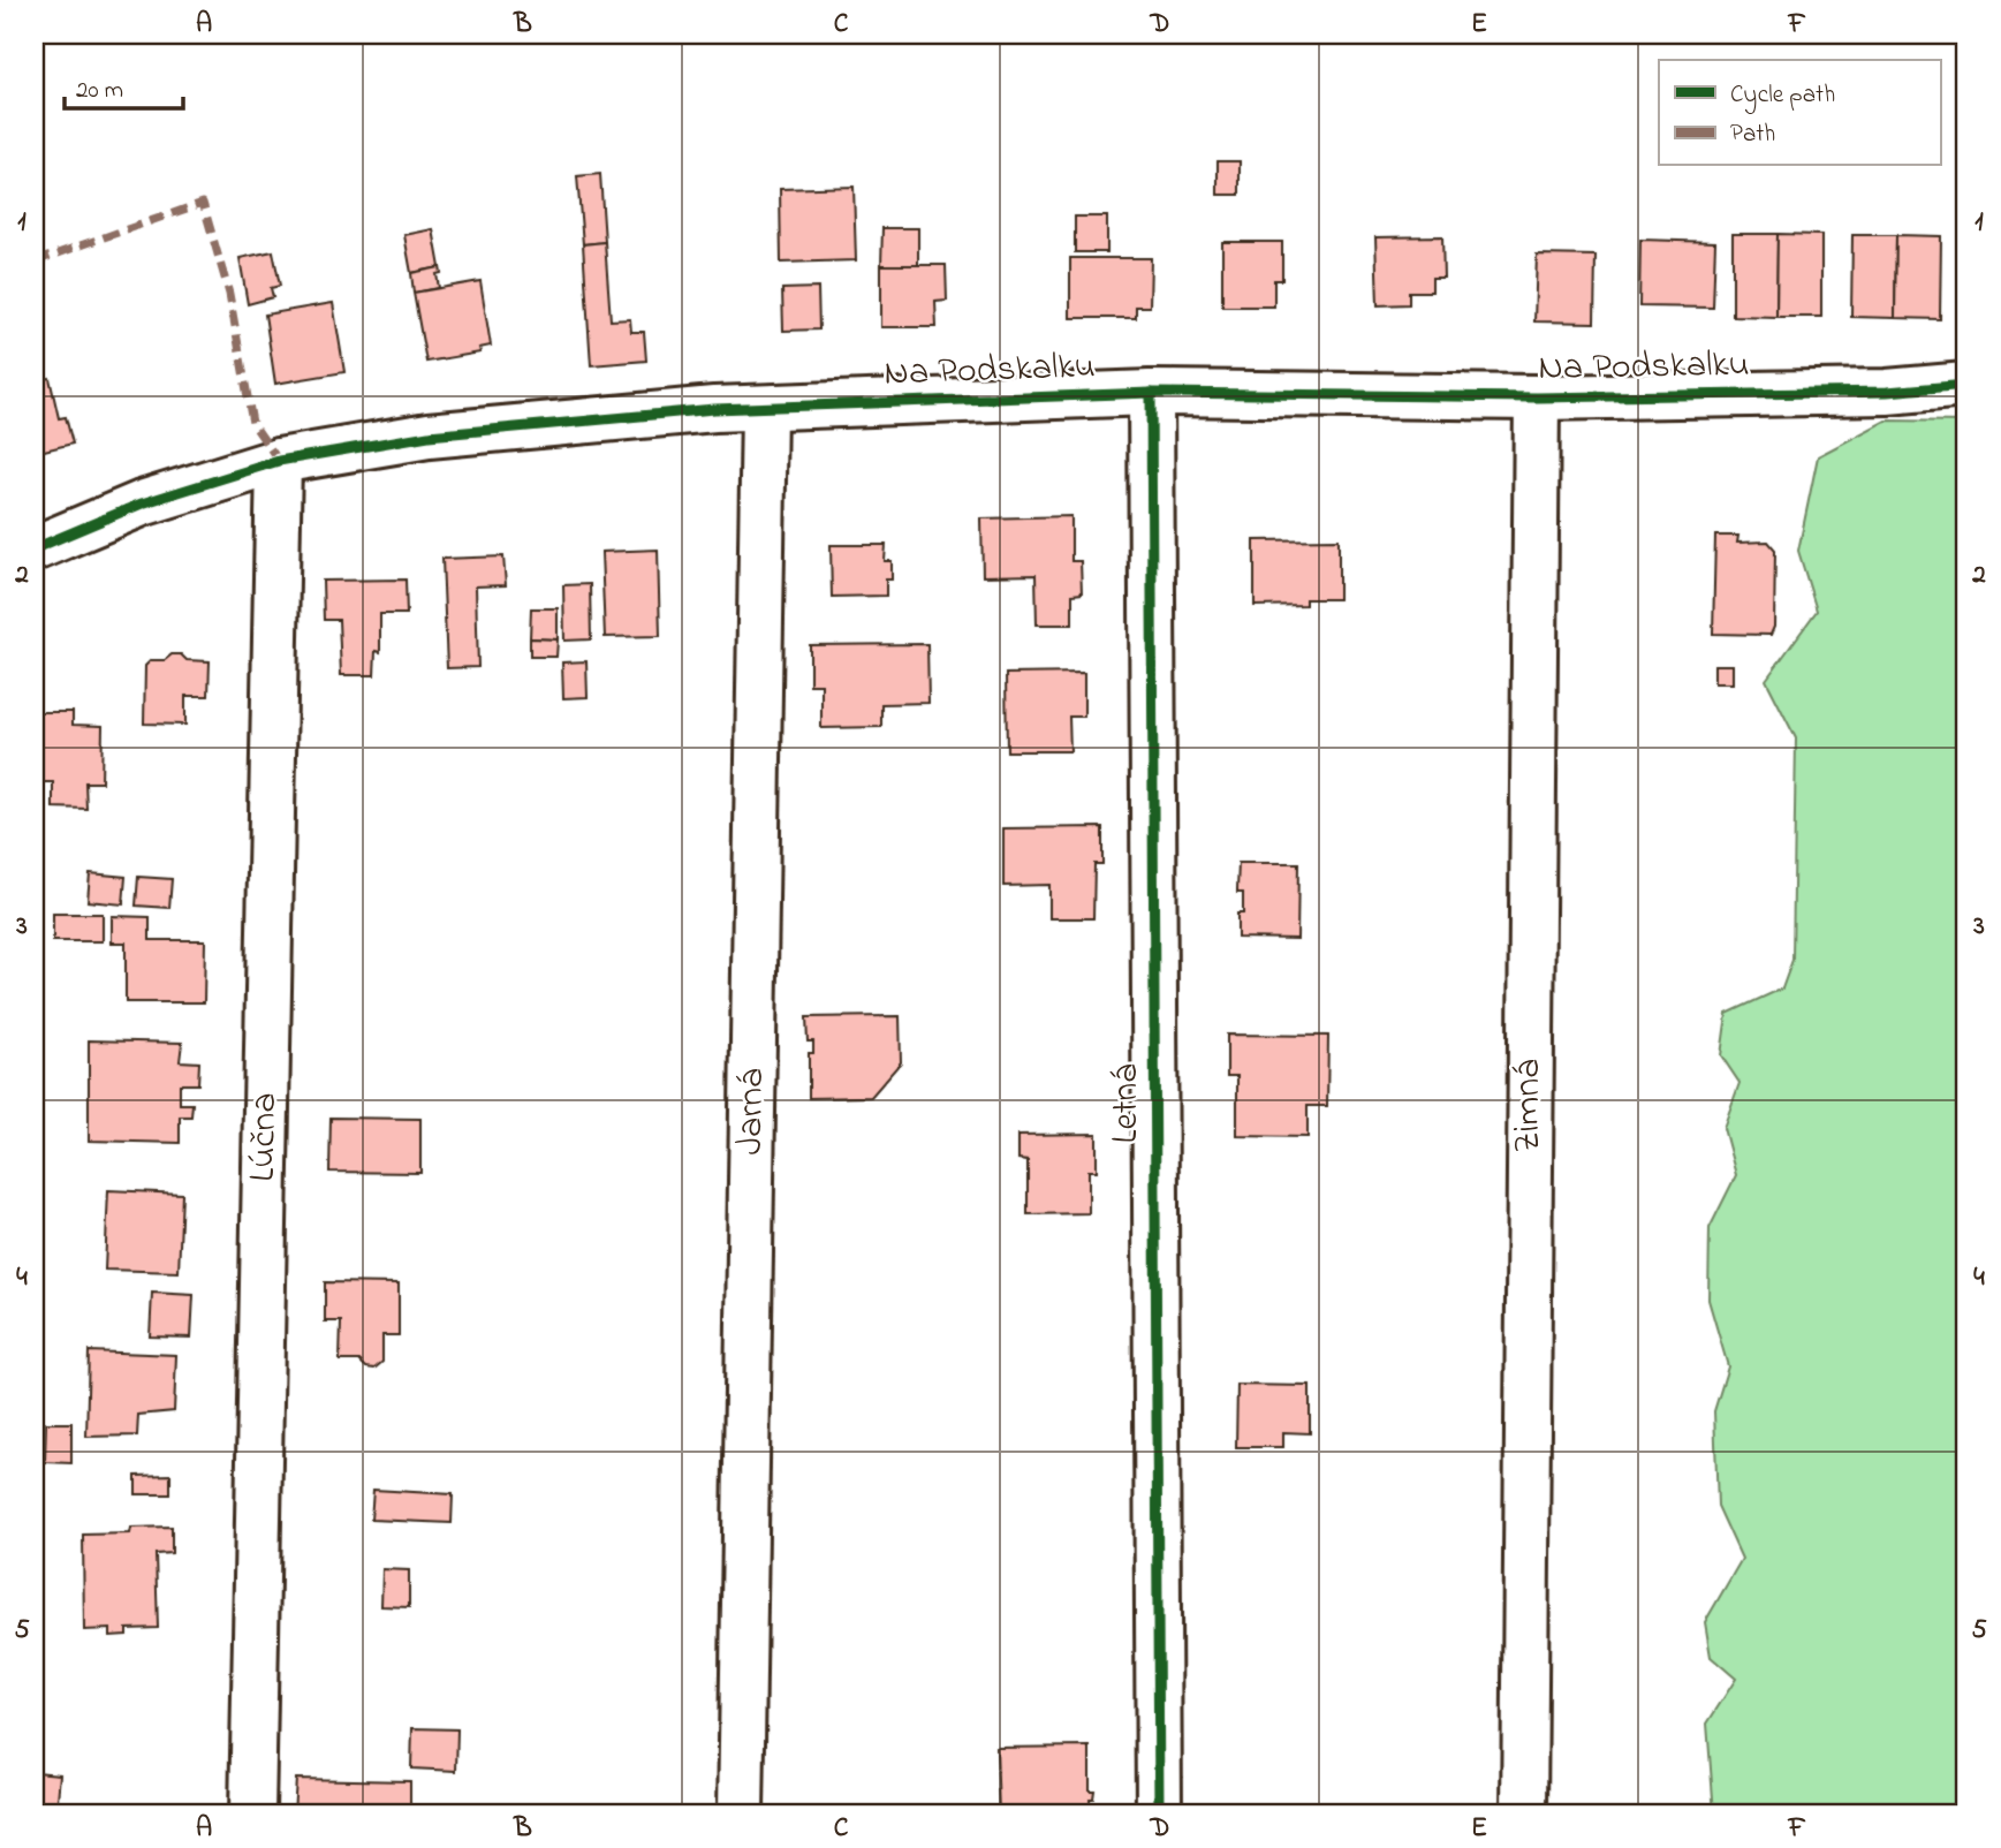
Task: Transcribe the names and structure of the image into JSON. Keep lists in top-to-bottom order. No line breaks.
{"streets":{"street":["Na Podskalku","Letná","Zimná","Jarná","Lúčna"]},"crossings":[["Na Podskalku","Letná"],["Na Podskalku","Zimná"],["Na Podskalku","Jarná"],["Na Podskalku","Lúčna"]],"legend":["Cycle path","Path"],"scale_bar":"20 m","grid":{"columns":["A","B","C","D","E","F"],"rows":["1","2","3","4","5"]}}
